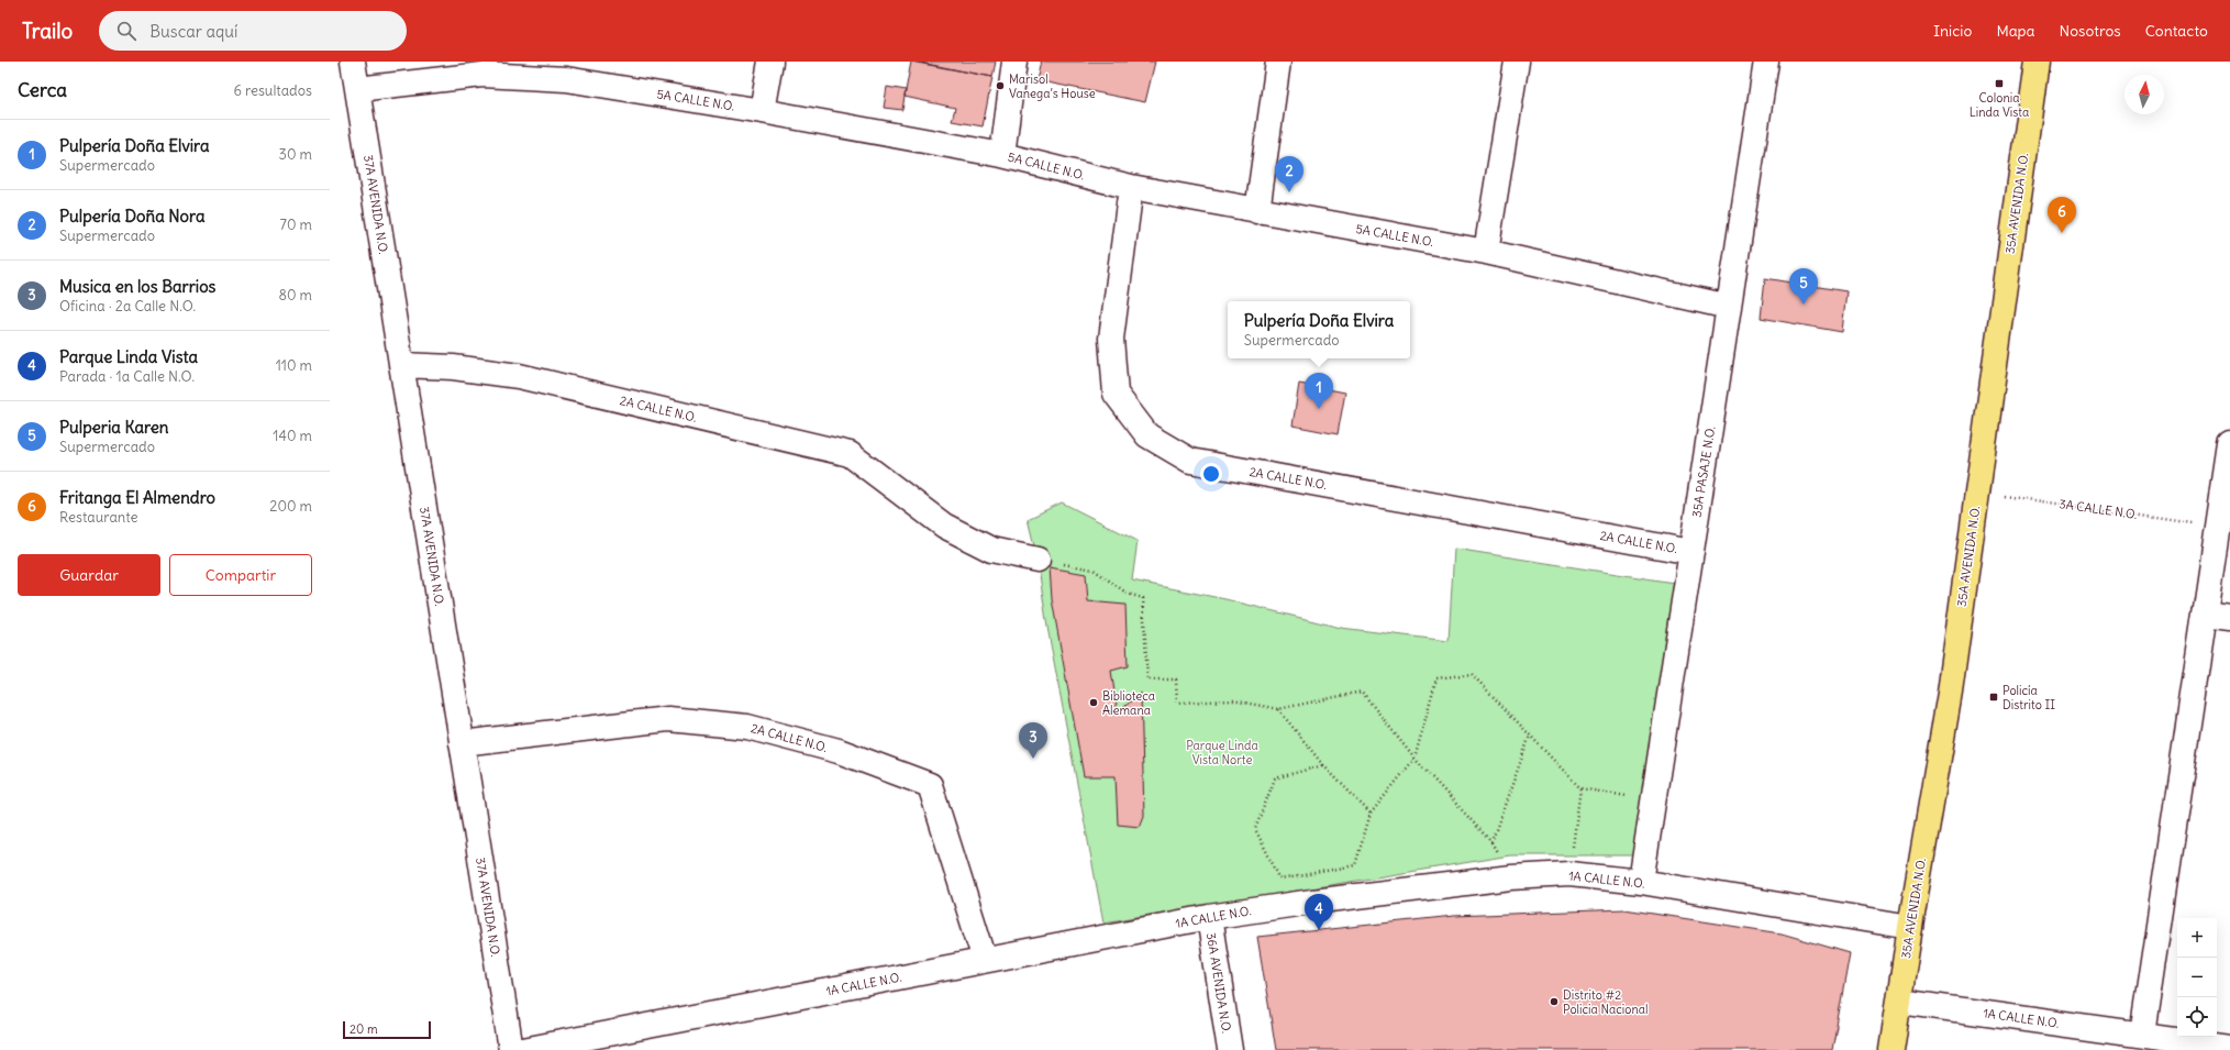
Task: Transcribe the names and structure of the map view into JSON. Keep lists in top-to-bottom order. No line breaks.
{"streets":{"main road":["35A AVENIDA N.O."],"street":["5A CALLE N.O.","37A AVENIDA N.O.","2A CALLE N.O.","35A PASAJE N.O.","1A CALLE N.O.","36A AVENIDA N.O."],"path":["3A CALLE N.O."]},"crossings":[["5A CALLE N.O.","37A AVENIDA N.O."],["5A CALLE N.O.","2A CALLE N.O."],["5A CALLE N.O.","35A PASAJE N.O."],["35A AVENIDA N.O.","3A CALLE N.O."],["35A AVENIDA N.O.","1A CALLE N.O."],["37A AVENIDA N.O.","2A CALLE N.O."],["2A CALLE N.O.","35A PASAJE N.O."],["2A CALLE N.O.","1A CALLE N.O."],["35A PASAJE N.O.","1A CALLE N.O."],["1A CALLE N.O.","36A AVENIDA N.O."]],"parks":["Parque Linda Vista Norte"],"places":{"transit":["Colonia Linda Vista","Policía Distrito II"],"other":["Marisol Vanega’s House","Biblioteca Alemana","Distrito #2 Policia Nacional"]},"scale_bar":"20 m","north":"top","page":{"header":"Trailo","search":"Buscar aquí","nav":["Inicio","Mapa","Nosotros","Contacto"],"heading":["Cerca","6 resultados"],"list":[{"mark":"1","name":"Pulpería Doña Elvira","note":"Supermercado","value":"30 m"},{"mark":"2","name":"Pulpería Doña Nora","note":"Supermercado","value":"70 m"},{"mark":"3","name":"Musica en los Barrios","note":"Oficina · 2a Calle N.O.","value":"80 m"},{"mark":"4","name":"Parque Linda Vista","note":"Parada · 1a Calle N.O.","value":"110 m"},{"mark":"5","name":"Pulperia Karen","note":"Supermercado","value":"140 m"},{"mark":"6","name":"Fritanga El Almendro","note":"Restaurante","value":"200 m"}],"pins":["2","6","5","1","3","4"],"popup":["Pulpería Doña Elvira","Supermercado"],"buttons":["Guardar","Compartir"],"map_buttons":["+","−"],"scale":"20 m"}}
